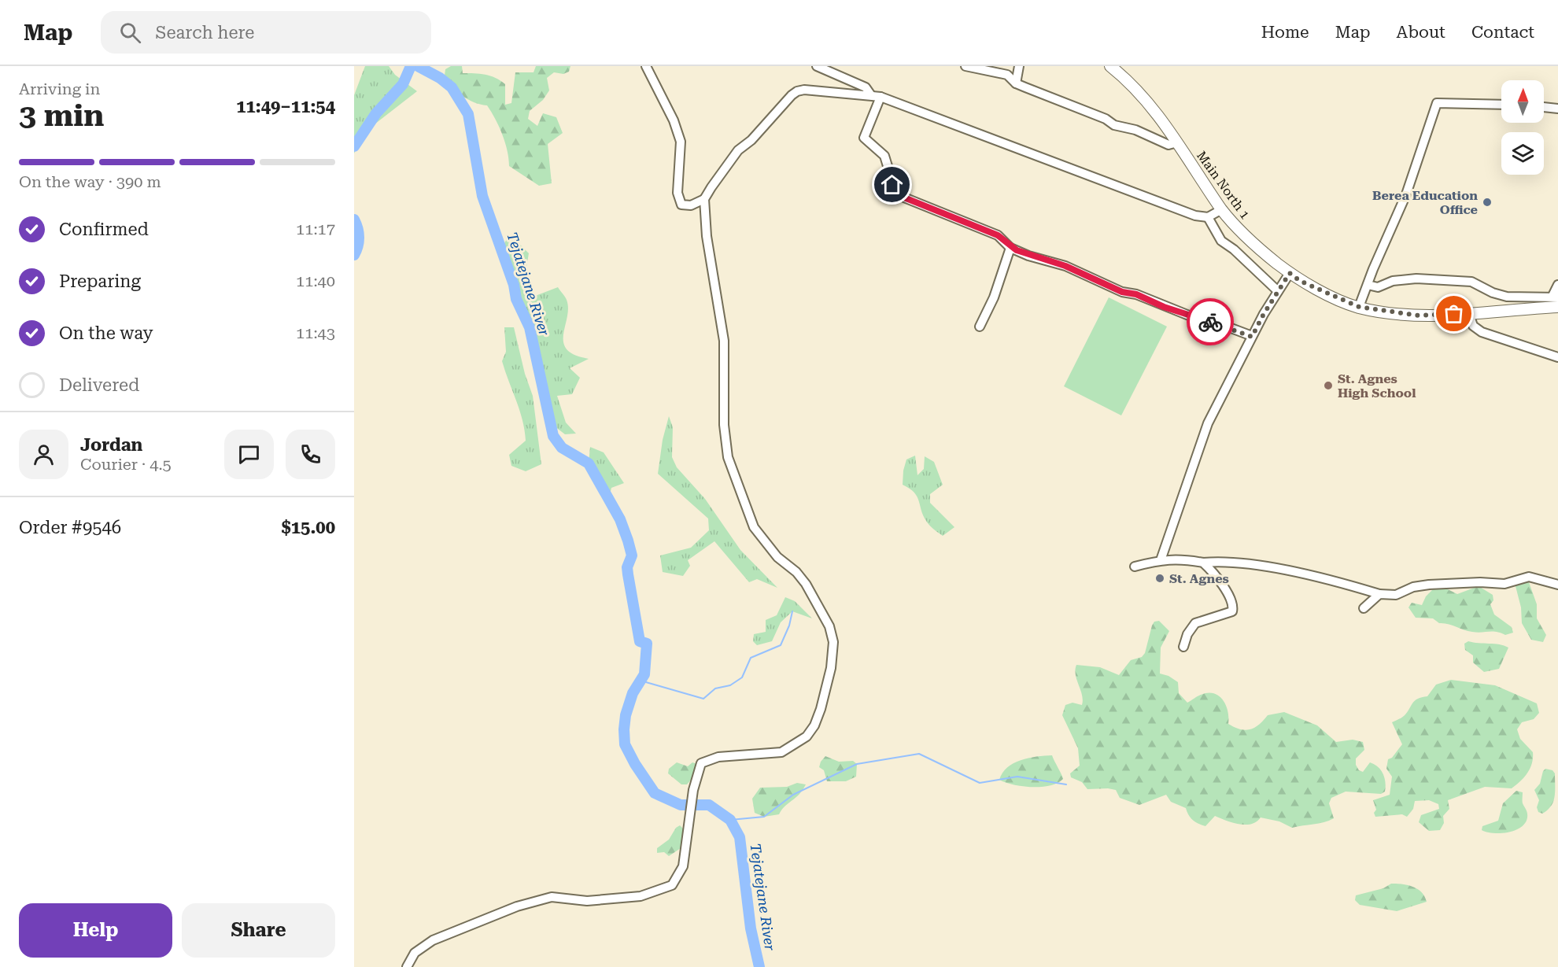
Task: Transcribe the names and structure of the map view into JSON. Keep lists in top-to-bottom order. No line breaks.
{"streets":{"main road":["Main North 1"]},"water":["Tejatejane River"],"places":["Berea Education Office","St. Agnes High School","St. Agnes"],"north":"top","page":{"header":"Map","search":"Search here","nav":["Home","Map","About","Contact"],"heading":["3 min","Arriving in","11:49–11:54"],"panel":["Jordan","Courier · 4.5","Order #9546","$15.00"],"bar":"On the way · 390 m","list":[["Confirmed","11:17"],["Preparing","11:40"],["On the way","11:43"],"Delivered"],"buttons":["Help","Share"]}}
